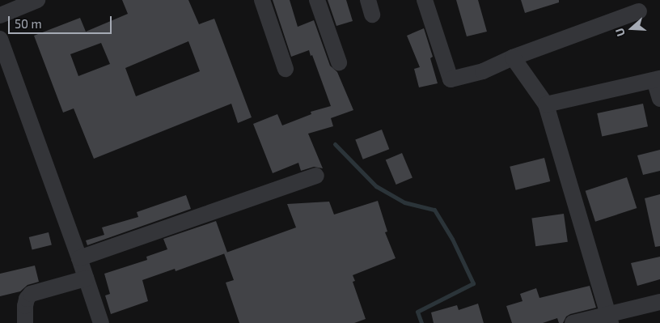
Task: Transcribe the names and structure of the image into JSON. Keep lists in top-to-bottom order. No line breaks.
{"scale_bar":"50 m","north":"left"}
